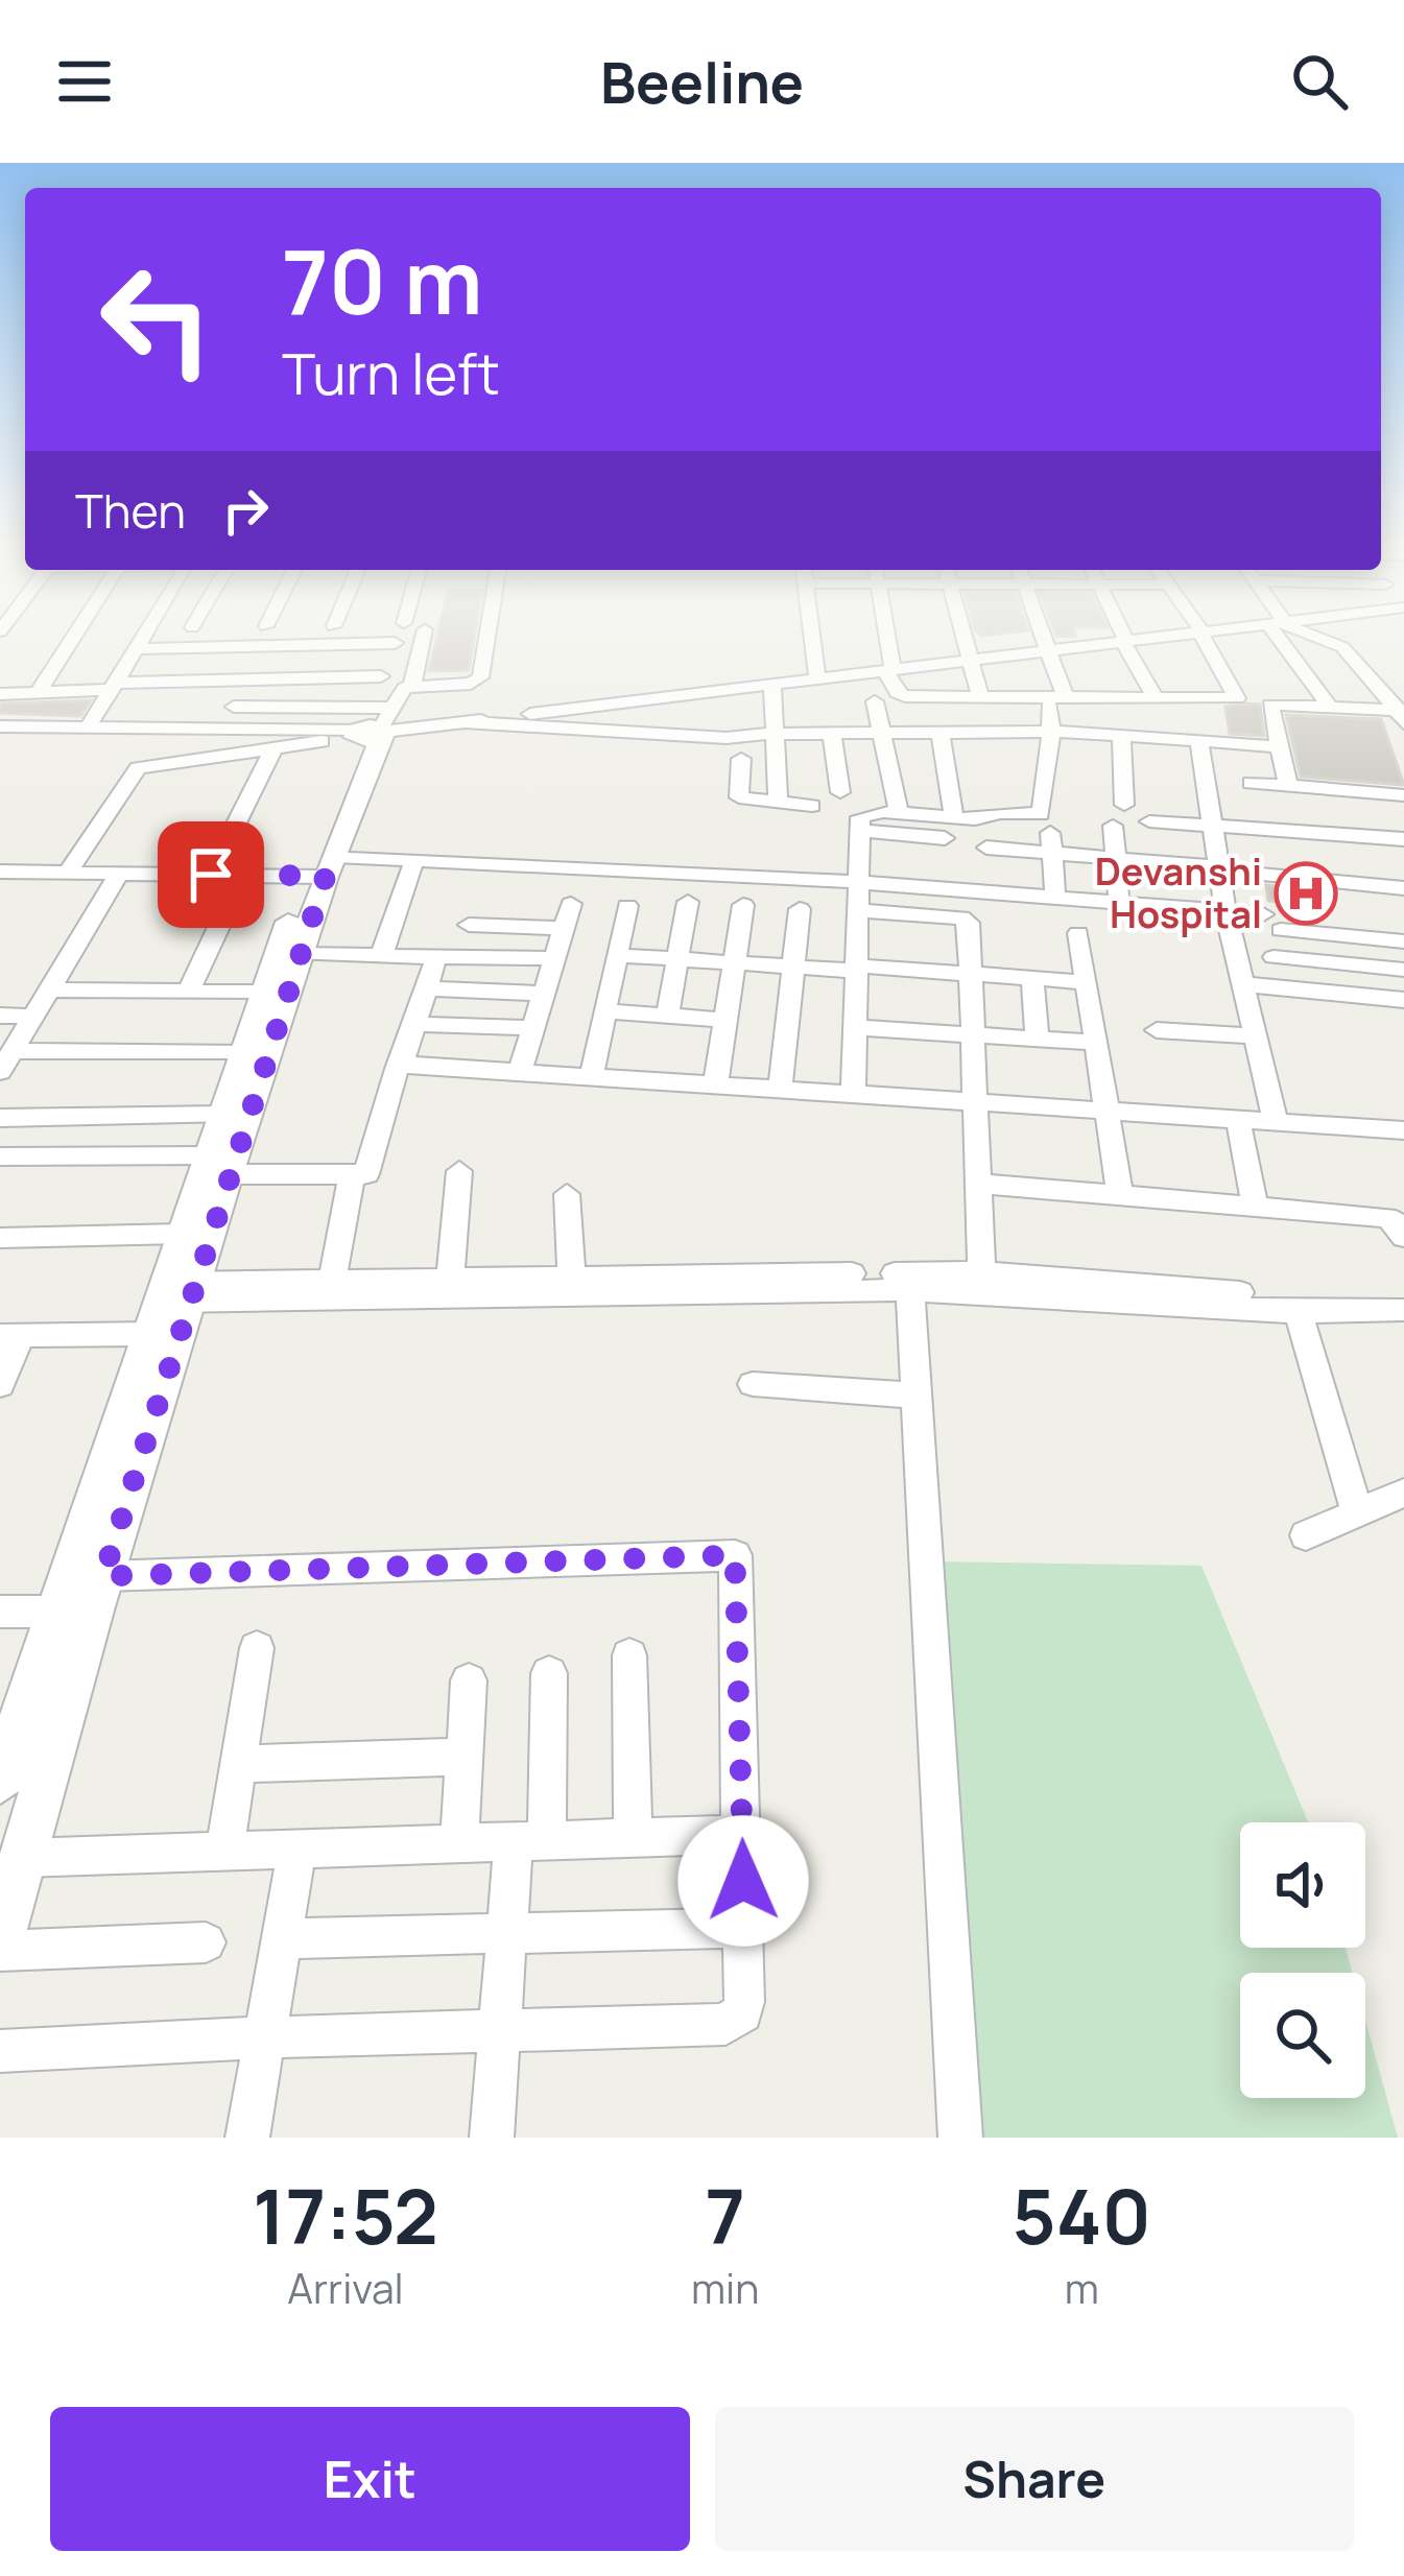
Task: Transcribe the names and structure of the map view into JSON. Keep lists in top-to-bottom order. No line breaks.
{"places":{"hospital":["Devanshi Hospital"]},"page":{"header":"Beeline","turn":["70 m","Turn left"],"then":"Then","eta":["17:52","Arrival","7","min","540","m"],"buttons":["Exit","Share"]}}
